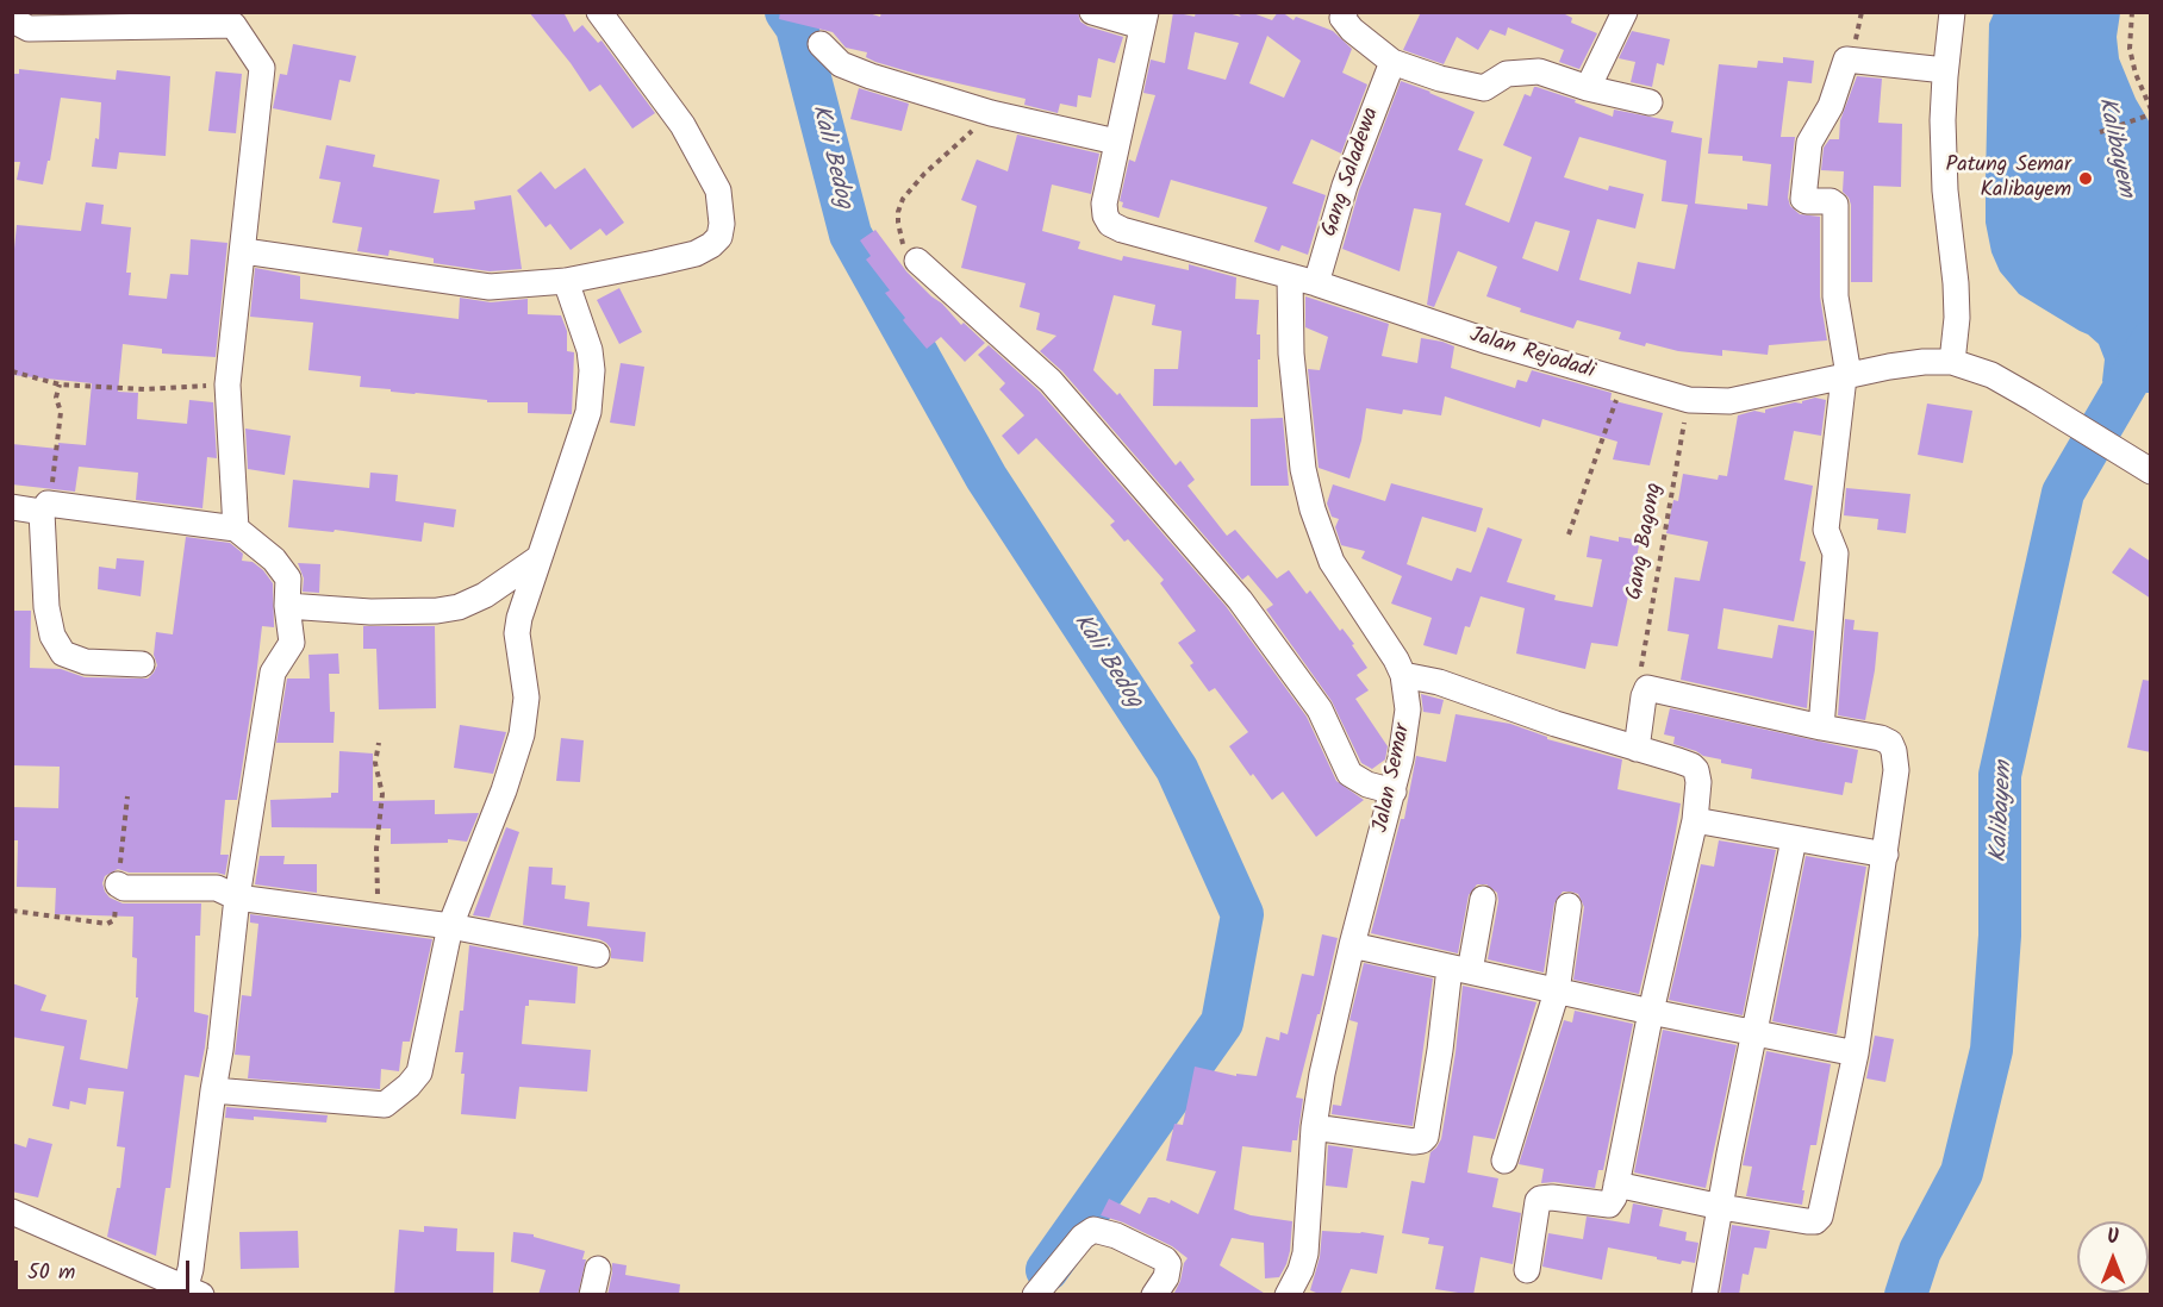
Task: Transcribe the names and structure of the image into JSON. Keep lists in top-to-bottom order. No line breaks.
{"streets":{"street":["Gang Saladewa","Jalan Rejodadi","Jalan Semar"],"path":["Gang Bagong"]},"crossings":[["Gang Saladewa","Jalan Rejodadi"],["Jalan Rejodadi","Gang Bagong"],["Jalan Rejodadi","Jalan Semar"]],"water":["Kalibayem","Kali Bedog"],"places":["Patung Semar Kalibayem"],"scale_bar":"50 m","north":"top"}
